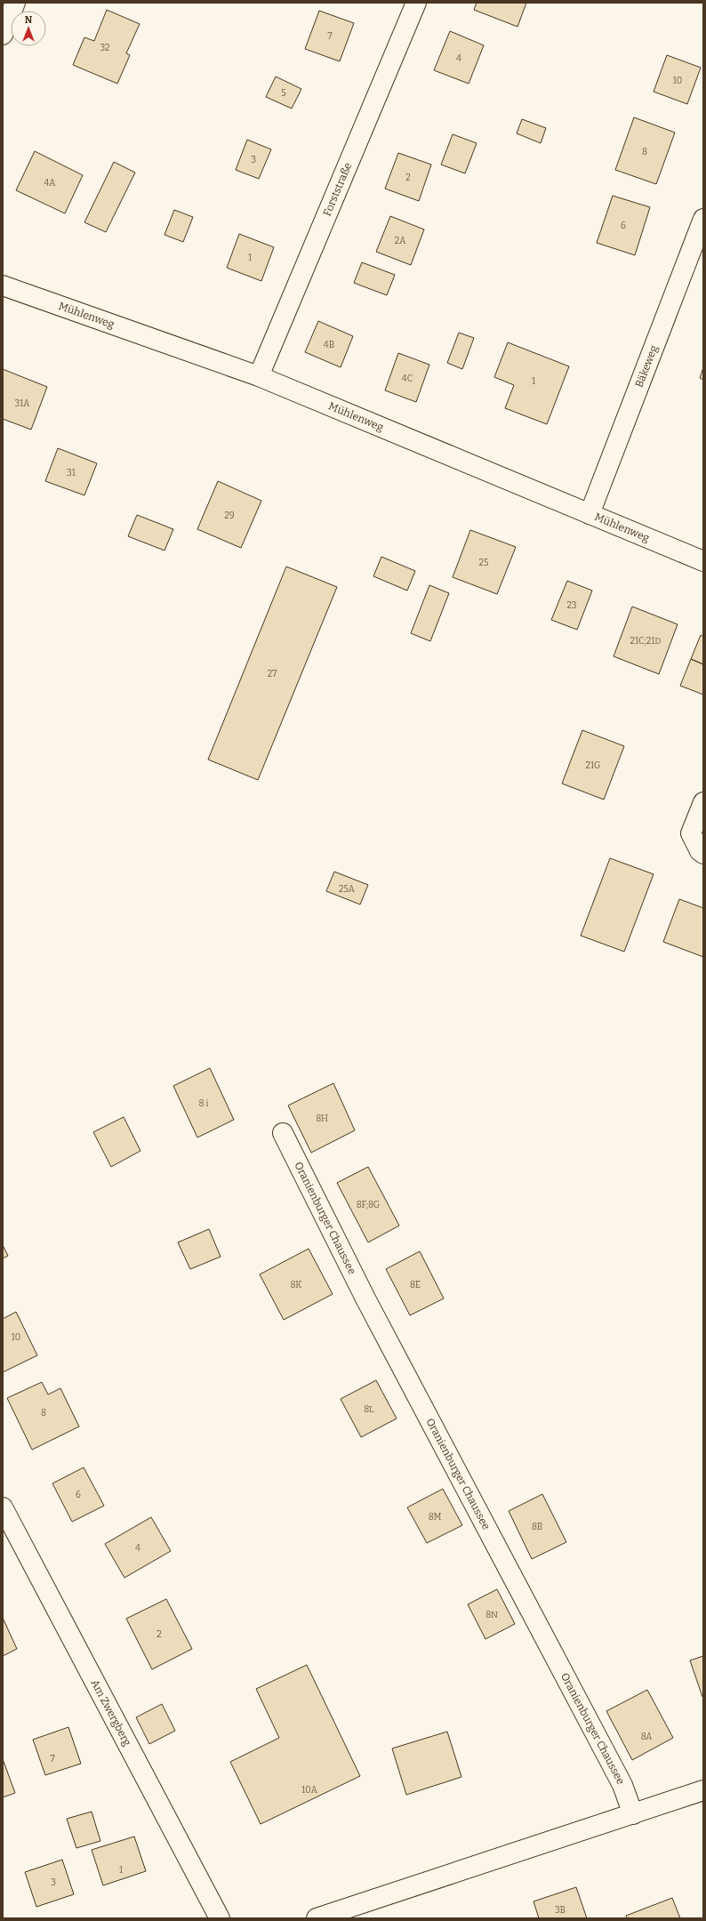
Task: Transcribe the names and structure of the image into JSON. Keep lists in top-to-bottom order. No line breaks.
{"streets":{"street":["Forststraße","Mühlenweg","Bäkeweg","Oranienburger Chaussee","Am Zwergberg"]},"crossings":[["Forststraße","Mühlenweg"],["Mühlenweg","Bäkeweg"]],"house_numbers":["7","32","4","10","5","8","3","2","4A","6","2A","1","4B","4C","1","31A","31","29","25","23","21C;21D","27","21G","25A","8 i","8H","8F;8G","8K","8E","10","8L","8","6","8M","8B","4","8N","2","8A","7","10A","1","3","3B"],"north":"top"}
